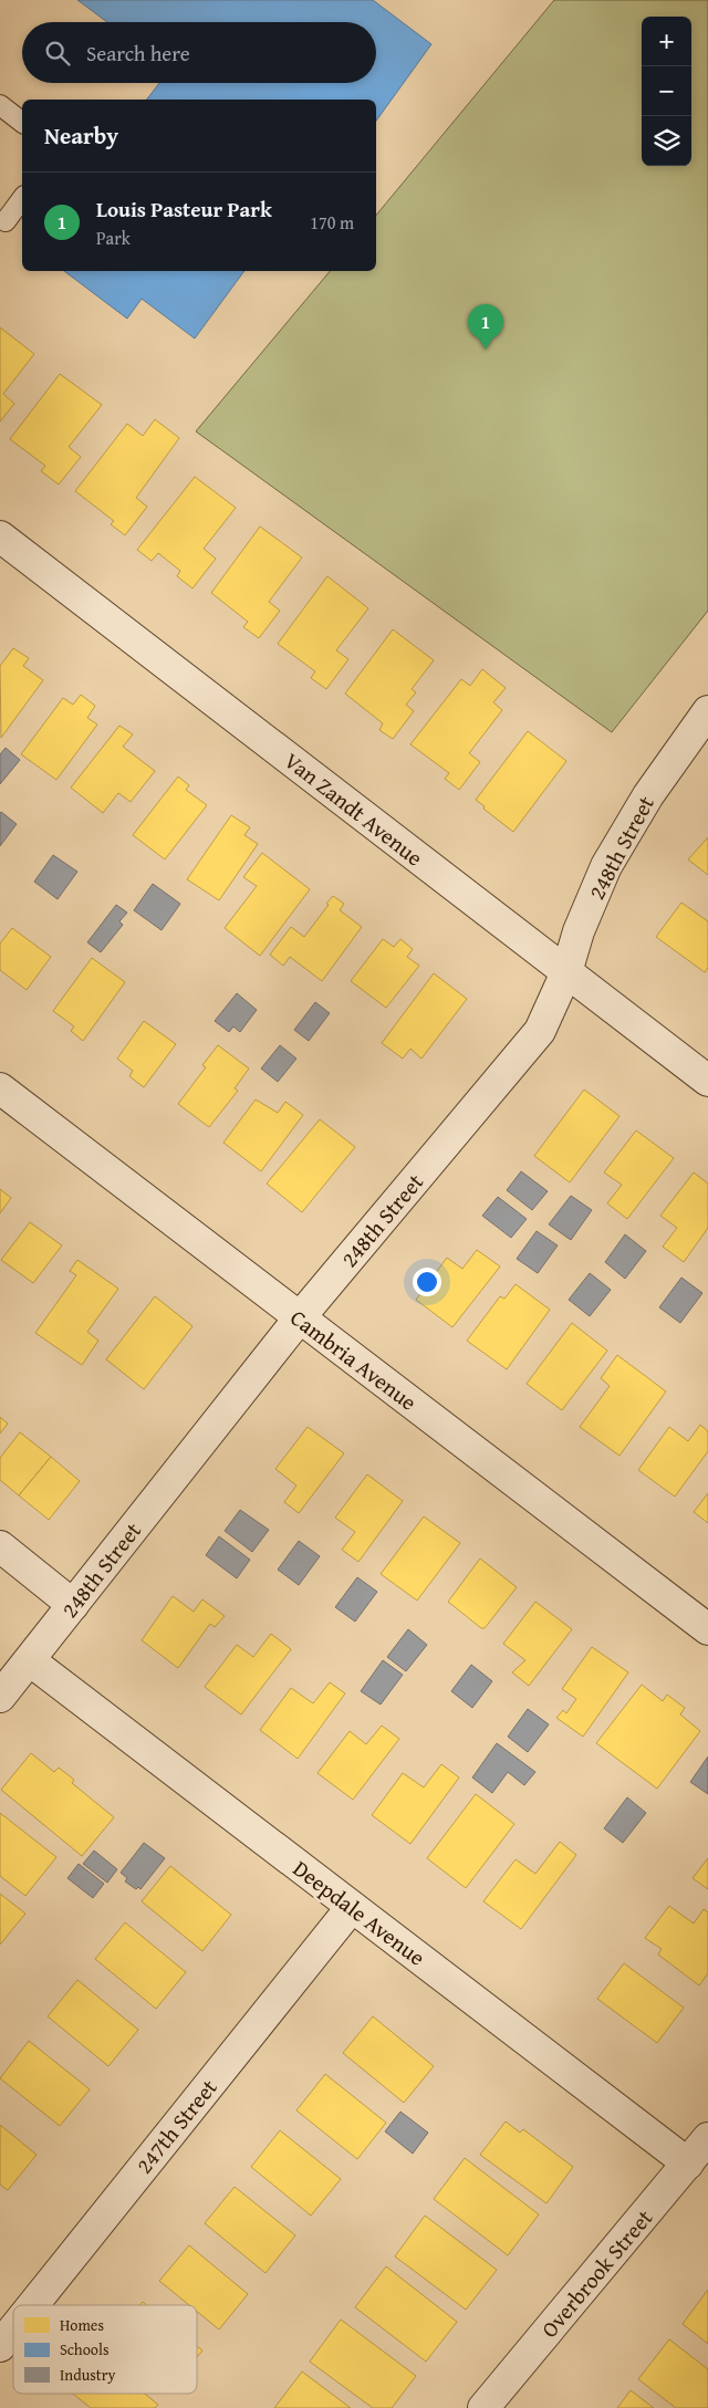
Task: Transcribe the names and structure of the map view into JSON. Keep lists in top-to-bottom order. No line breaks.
{"streets":{"street":["Van Zandt Avenue","248th Street","Cambria Avenue","Deepdale Avenue","247th Street","Overbrook Street"]},"crossings":[["Van Zandt Avenue","248th Street"],["248th Street","Cambria Avenue"],["248th Street","Deepdale Avenue"],["Deepdale Avenue","247th Street"],["Deepdale Avenue","Overbrook Street"]],"legend":["Homes","Schools","Industry"],"page":{"map_buttons":["+","−"],"search":"Search here","heading":"Nearby","list":[{"mark":"1","name":"Louis Pasteur Park","note":"Park","value":"170 m"}],"pins":"1"}}
